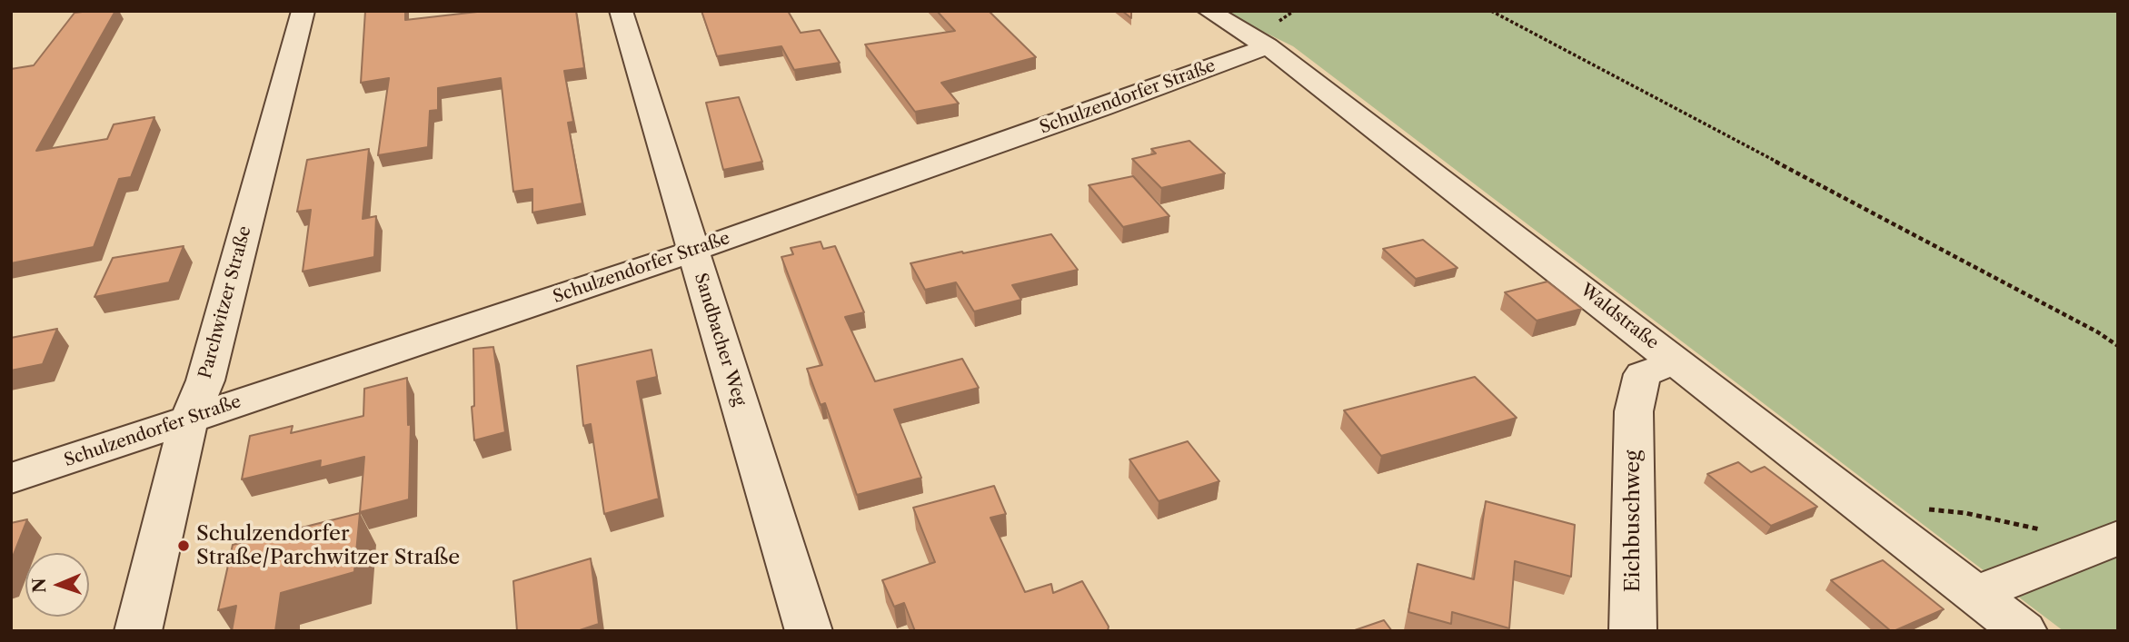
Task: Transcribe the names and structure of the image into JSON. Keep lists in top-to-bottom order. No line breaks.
{"streets":{"street":["Schulzendorfer Straße","Parchwitzer Straße","Waldstraße","Sandbacher Weg","Eichbuschweg"]},"crossings":[["Schulzendorfer Straße","Parchwitzer Straße"],["Schulzendorfer Straße","Waldstraße"],["Schulzendorfer Straße","Sandbacher Weg"],["Waldstraße","Eichbuschweg"]],"places":["Schulzendorfer Straße/Parchwitzer Straße"],"north":"left"}
